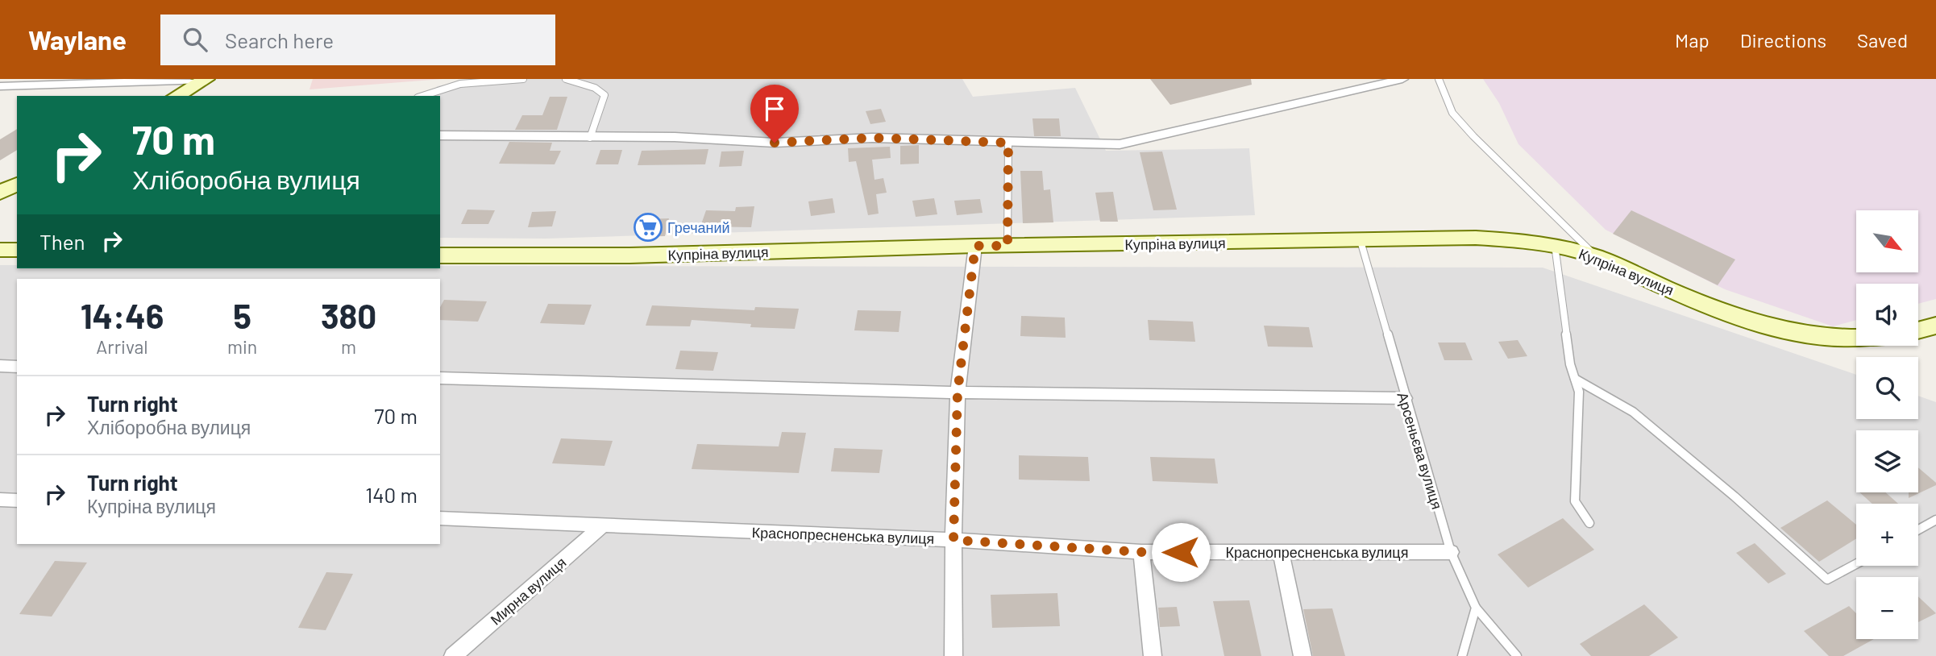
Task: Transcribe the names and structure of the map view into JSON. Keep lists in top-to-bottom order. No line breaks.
{"streets":{"main road":["Купріна вулиця"],"street":["Краснопресненська вулиця","Мирна вулиця"],"lane":["Арсеньєва вулиця"]},"crossings":[["Купріна вулиця","Арсеньєва вулиця"],["Арсеньєва вулиця","Краснопресненська вулиця"],["Краснопресненська вулиця","Мирна вулиця"]],"places":{"supermarket":["Гречаний"]},"north":"bottom right","page":{"header":"Waylane","search":"Search here","nav":["Map","Directions","Saved"],"turn":["70 m","Хліборобна вулиця"],"map_buttons":["+","−"],"then":"Then","eta":["14:46","Arrival","5","min","380","m"],"list":[{"name":"Turn right","note":"Хліборобна вулиця","value":"70 m"},{"name":"Turn right","note":"Купріна вулиця","value":"140 m"}]}}
